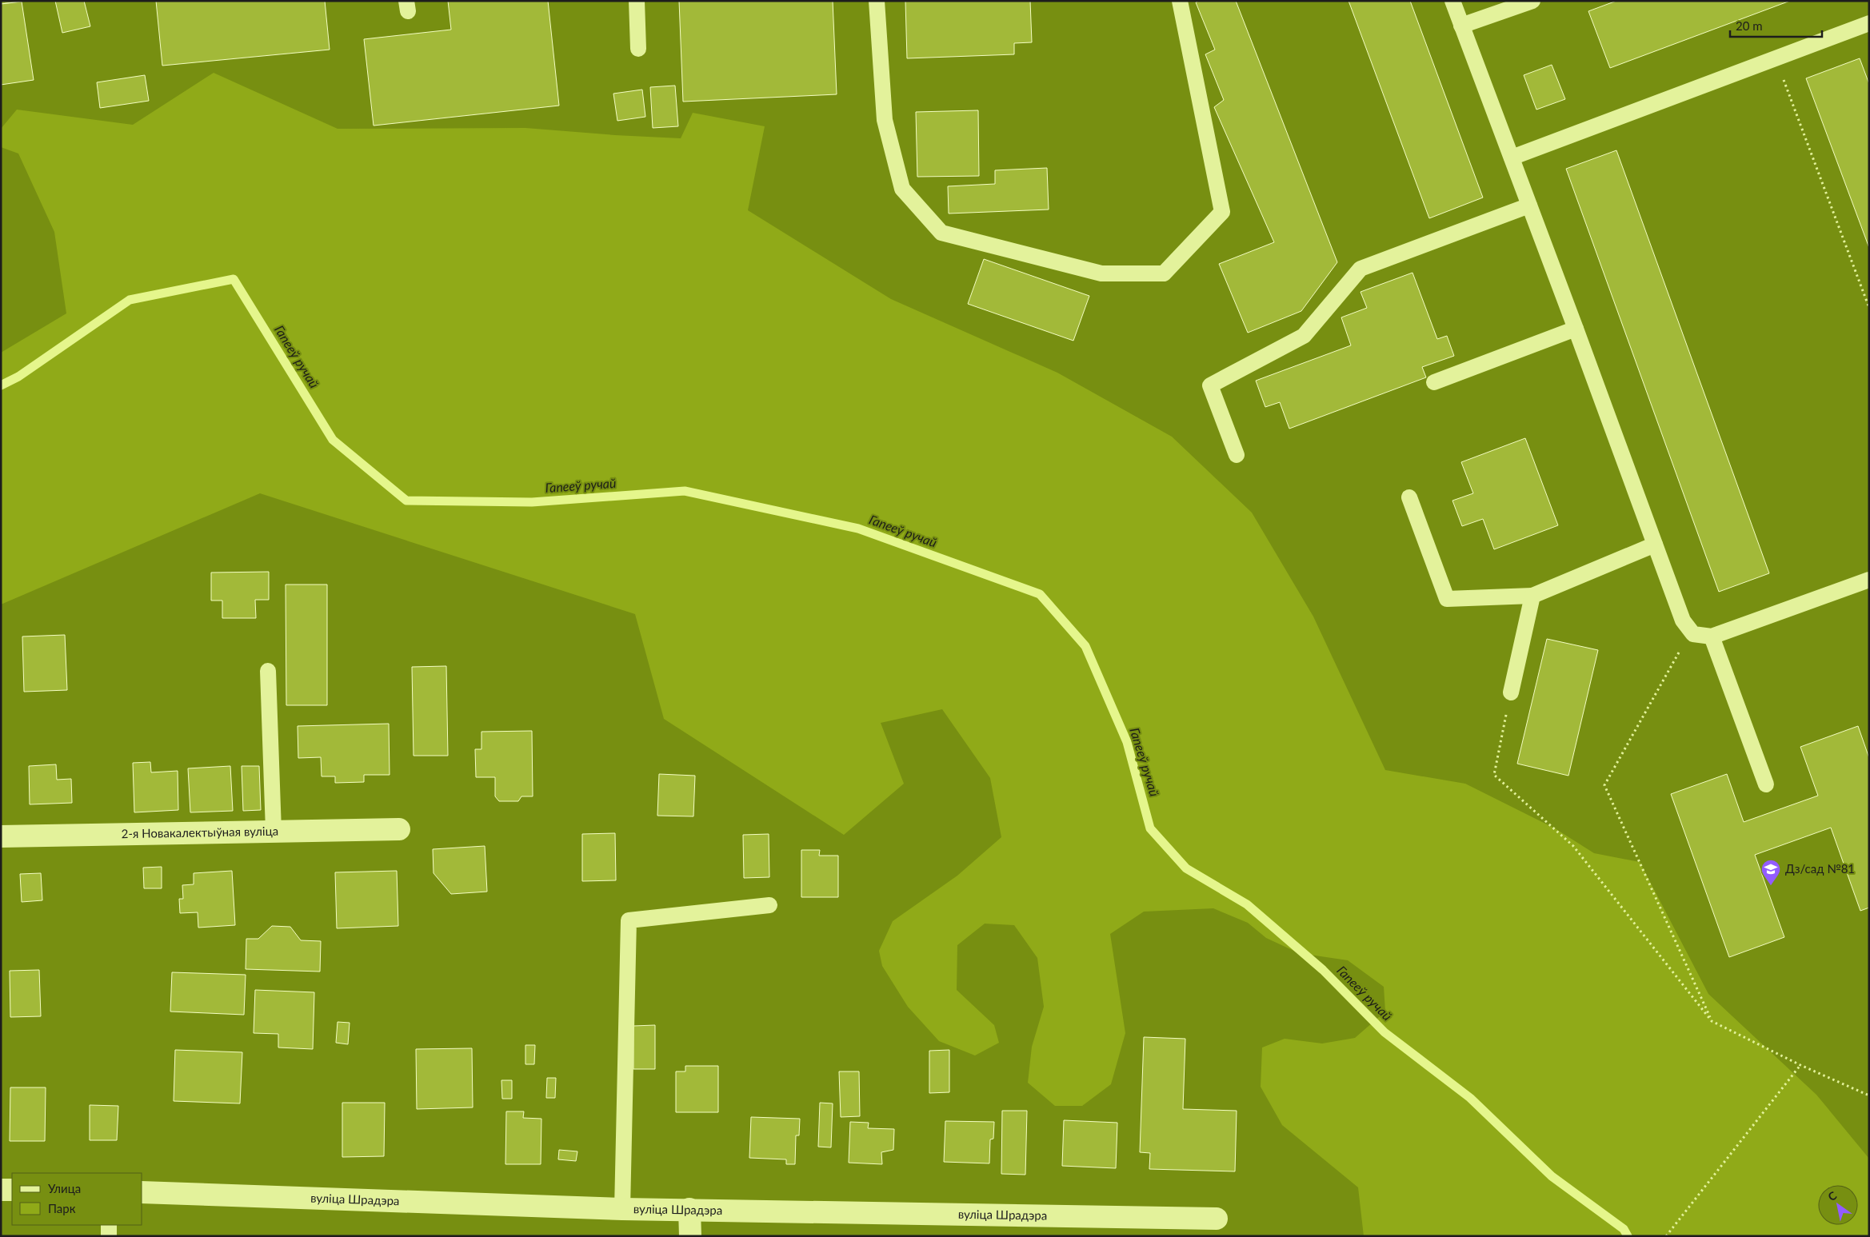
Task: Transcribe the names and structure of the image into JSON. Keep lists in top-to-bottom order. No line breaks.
{"streets":{"street":["2-я Новакалектыўная вуліца","вуліца Шрадэра"]},"water":["Гапееў ручай"],"places":{"school or university":["Дз/сад №81"]},"legend":["Улица","Парк"],"scale_bar":"20 m","north":"top left"}
